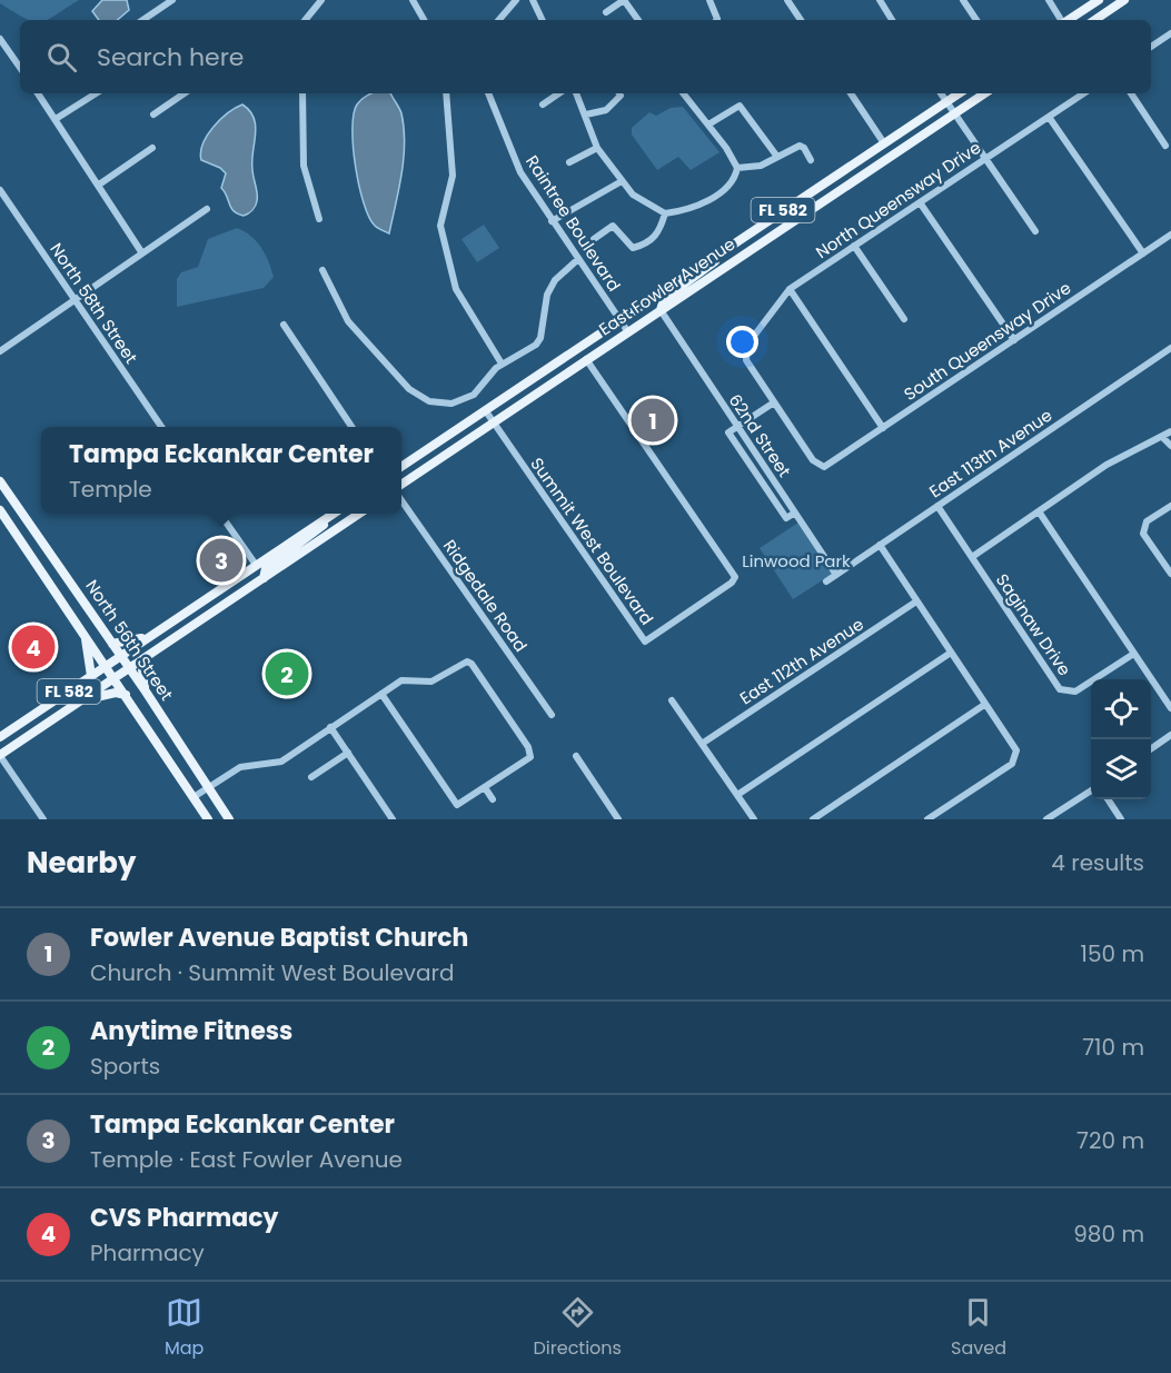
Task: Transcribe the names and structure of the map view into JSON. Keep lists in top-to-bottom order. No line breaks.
{"streets":{"main road":["FL 582","East Fowler Avenue","North 56th Street"],"street":["North Queensway Drive","Raintree Boulevard","North 58th Street","South Queensway Drive","62nd Street","East 113th Avenue","Summit West Boulevard","Ridgedale Road","Saginaw Drive","East 112th Avenue"]},"crossings":[["North Queensway Drive","South Queensway Drive"],["FL 582","North 56th Street"],["Raintree Boulevard","East Fowler Avenue"],["East Fowler Avenue","62nd Street"],["East Fowler Avenue","Summit West Boulevard"],["East 113th Avenue","Saginaw Drive"]],"parks":["Linwood Park"],"page":{"search":"Search here","pins":["1","3","4","2"],"popup":["Tampa Eckankar Center","Temple"],"heading":["Nearby","4 results"],"list":[{"mark":"1","name":"Fowler Avenue Baptist Church","note":"Church · Summit West Boulevard","value":"150 m"},{"mark":"2","name":"Anytime Fitness","note":"Sports","value":"710 m"},{"mark":"3","name":"Tampa Eckankar Center","note":"Temple · East Fowler Avenue","value":"720 m"},{"mark":"4","name":"CVS Pharmacy","note":"Pharmacy","value":"980 m"}],"nav":["Map","Directions","Saved"]}}
